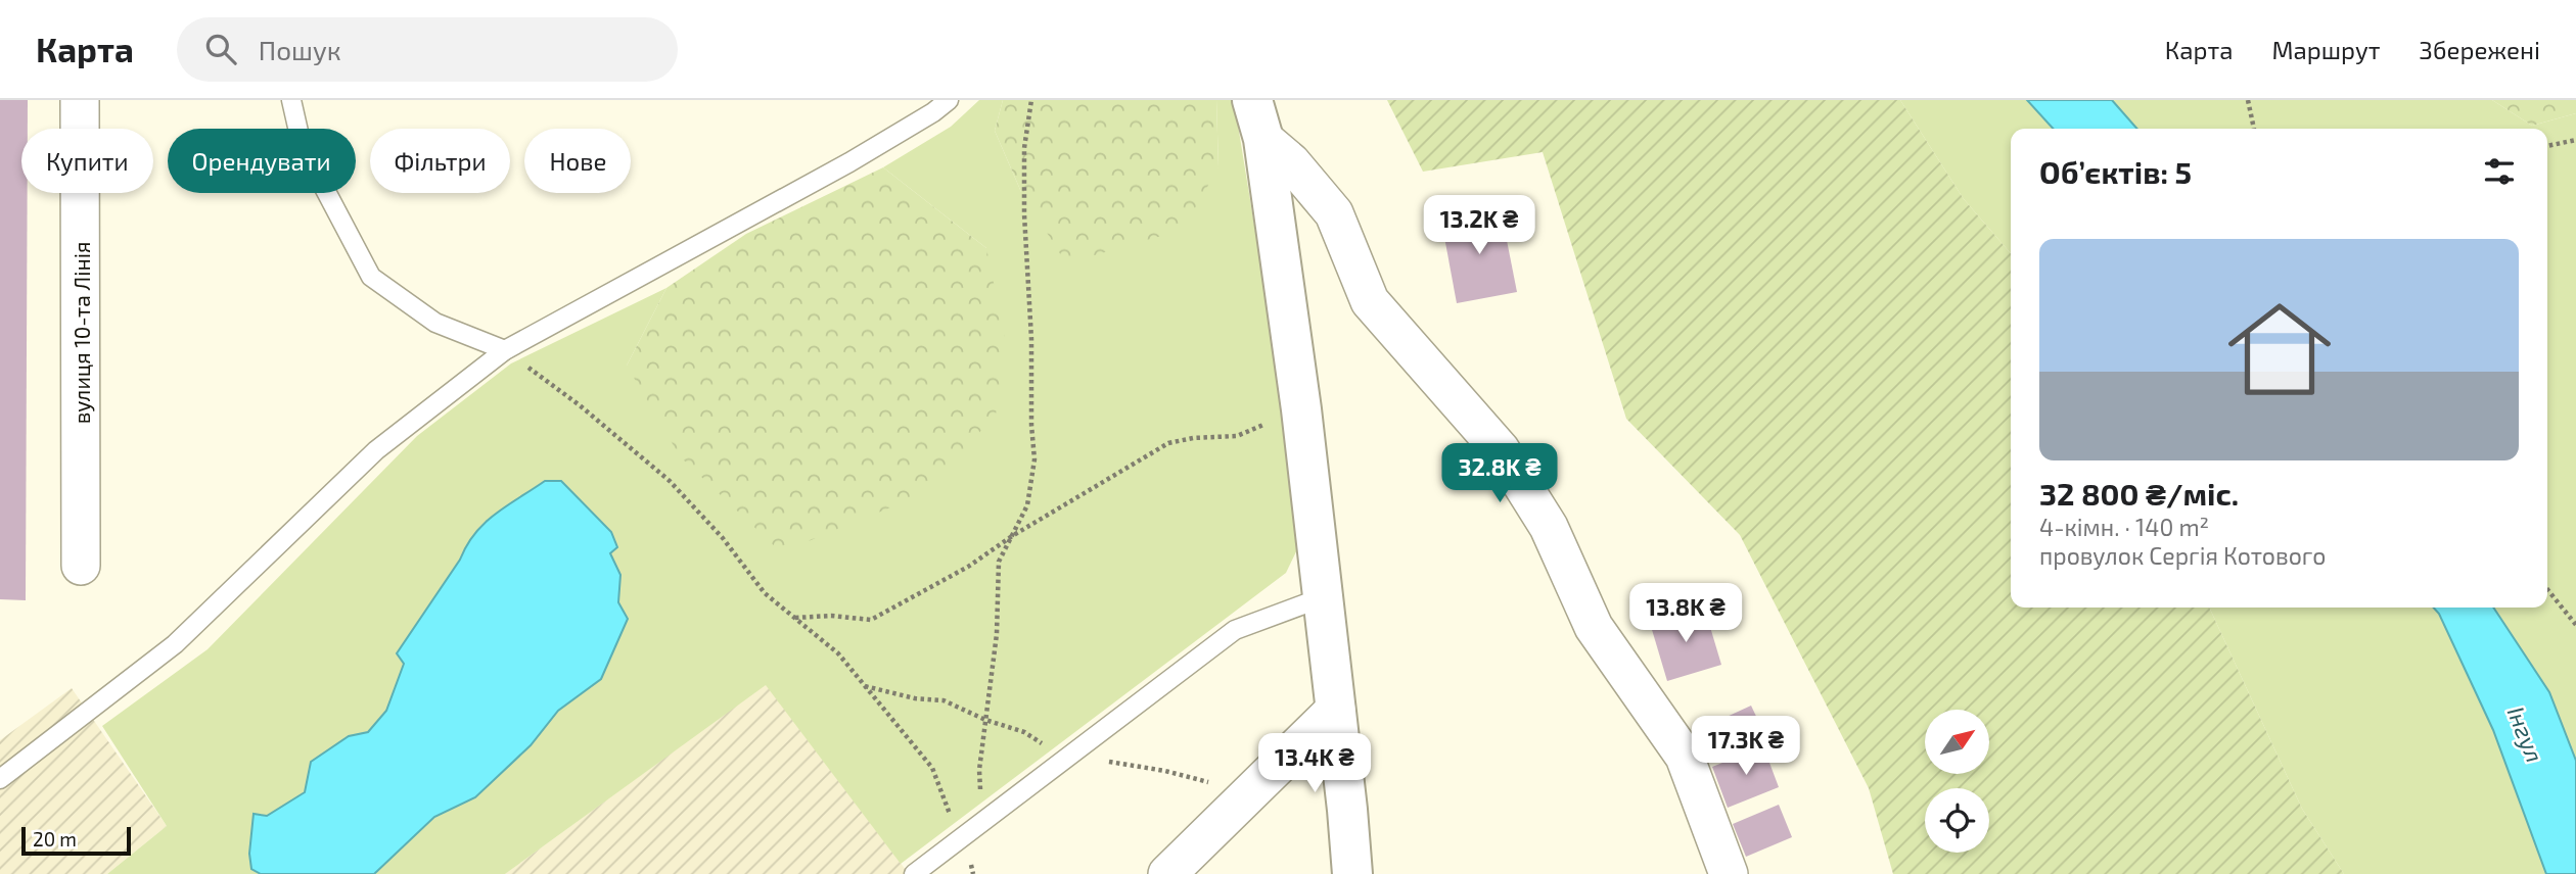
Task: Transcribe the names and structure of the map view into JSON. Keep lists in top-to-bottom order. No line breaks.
{"streets":{"street":["вулиця 10-та Лінія"]},"water":["Інгул"],"scale_bar":"20 m","north":"top right","page":{"header":"Карта","search":"Пошук","nav":["Карта","Маршрут","Збережені"],"chip":["Купити","Орендувати","Фільтри","Нове"],"heading":"Об’єктів: 5","price":["13.2K ₴","32.8K ₴","13.8K ₴","17.3K ₴","13.4K ₴"],"list":[{"name":"32 800 ₴/міс.","note":"4-кімн. · 140 m² · провулок Сергія Котового"}],"scale":"20 m"}}
